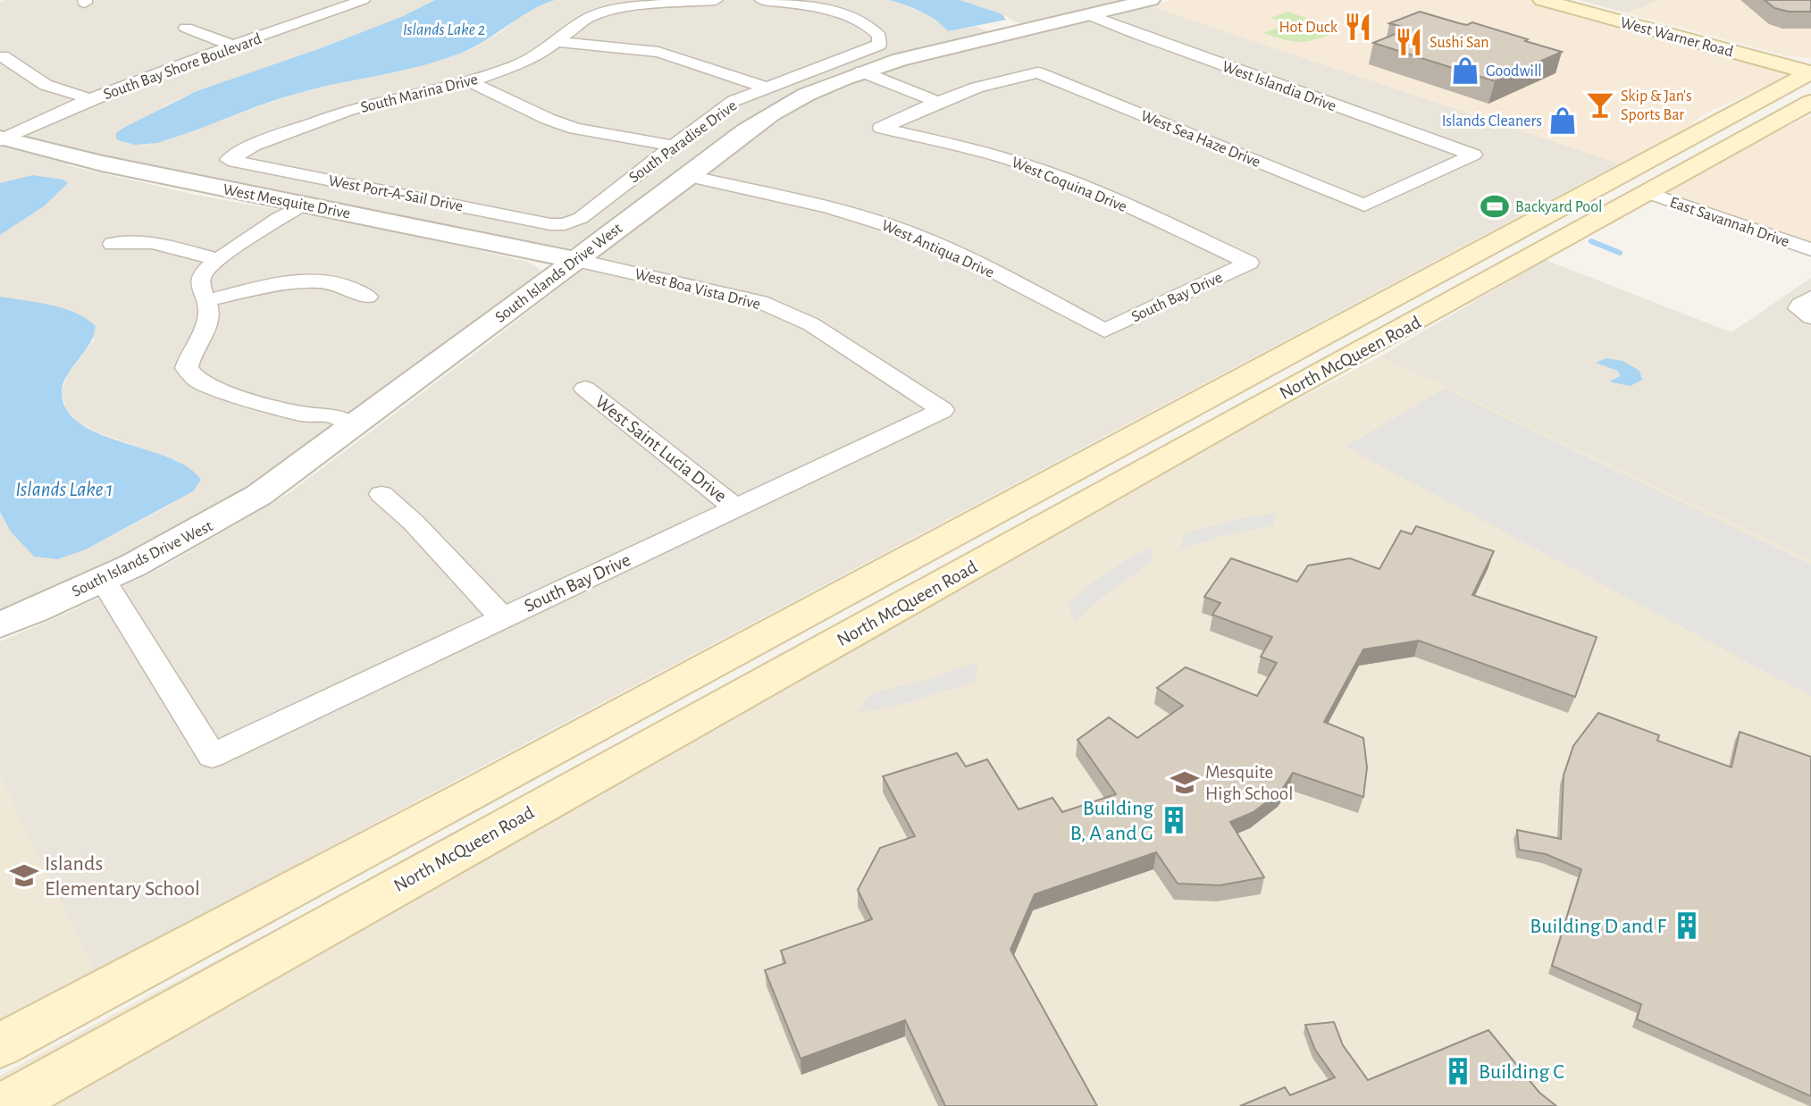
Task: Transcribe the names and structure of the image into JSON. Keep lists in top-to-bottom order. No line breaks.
{"streets":{"main road":["West Warner Road","North McQueen Road"],"street":["South Bay Shore Boulevard","West Islandia Drive","South Marina Drive","West Sea Haze Drive","South Paradise Drive","West Coquina Drive","West Port-A-Sail Drive","West Mesquite Drive","East Savannah Drive","West Antiqua Drive","South Islands Drive West","West Boa Vista Drive","South Bay Drive","West Saint Lucia Drive"]},"crossings":[["West Warner Road","North McQueen Road"],["South Bay Shore Boulevard","West Mesquite Drive"],["West Islandia Drive","West Sea Haze Drive"],["West Islandia Drive","South Islands Drive West"],["South Marina Drive","West Port-A-Sail Drive"],["West Sea Haze Drive","West Coquina Drive"],["South Paradise Drive","West Port-A-Sail Drive"],["West Coquina Drive","South Bay Drive"],["West Mesquite Drive","South Islands Drive West"],["West Mesquite Drive","West Boa Vista Drive"],["East Savannah Drive","North McQueen Road"],["West Antiqua Drive","South Islands Drive West"],["West Antiqua Drive","South Bay Drive"],["South Islands Drive West","West Boa Vista Drive"],["South Islands Drive West","South Bay Drive"],["West Boa Vista Drive","South Bay Drive"],["South Bay Drive","West Saint Lucia Drive"]],"water":["Islands Lake 2","Islands Lake 1"],"places":{"restaurant":["Hot Duck","Sushi San"],"shop":["Goodwill","Islands Cleaners"],"bar":["Skip & Jan's Sports Bar"],"sports":["Backyard Pool"],"school or university":["Mesquite High School","Islands Elementary School"],"building":["Building B, A and G","Building D and F","Building C"]}}
